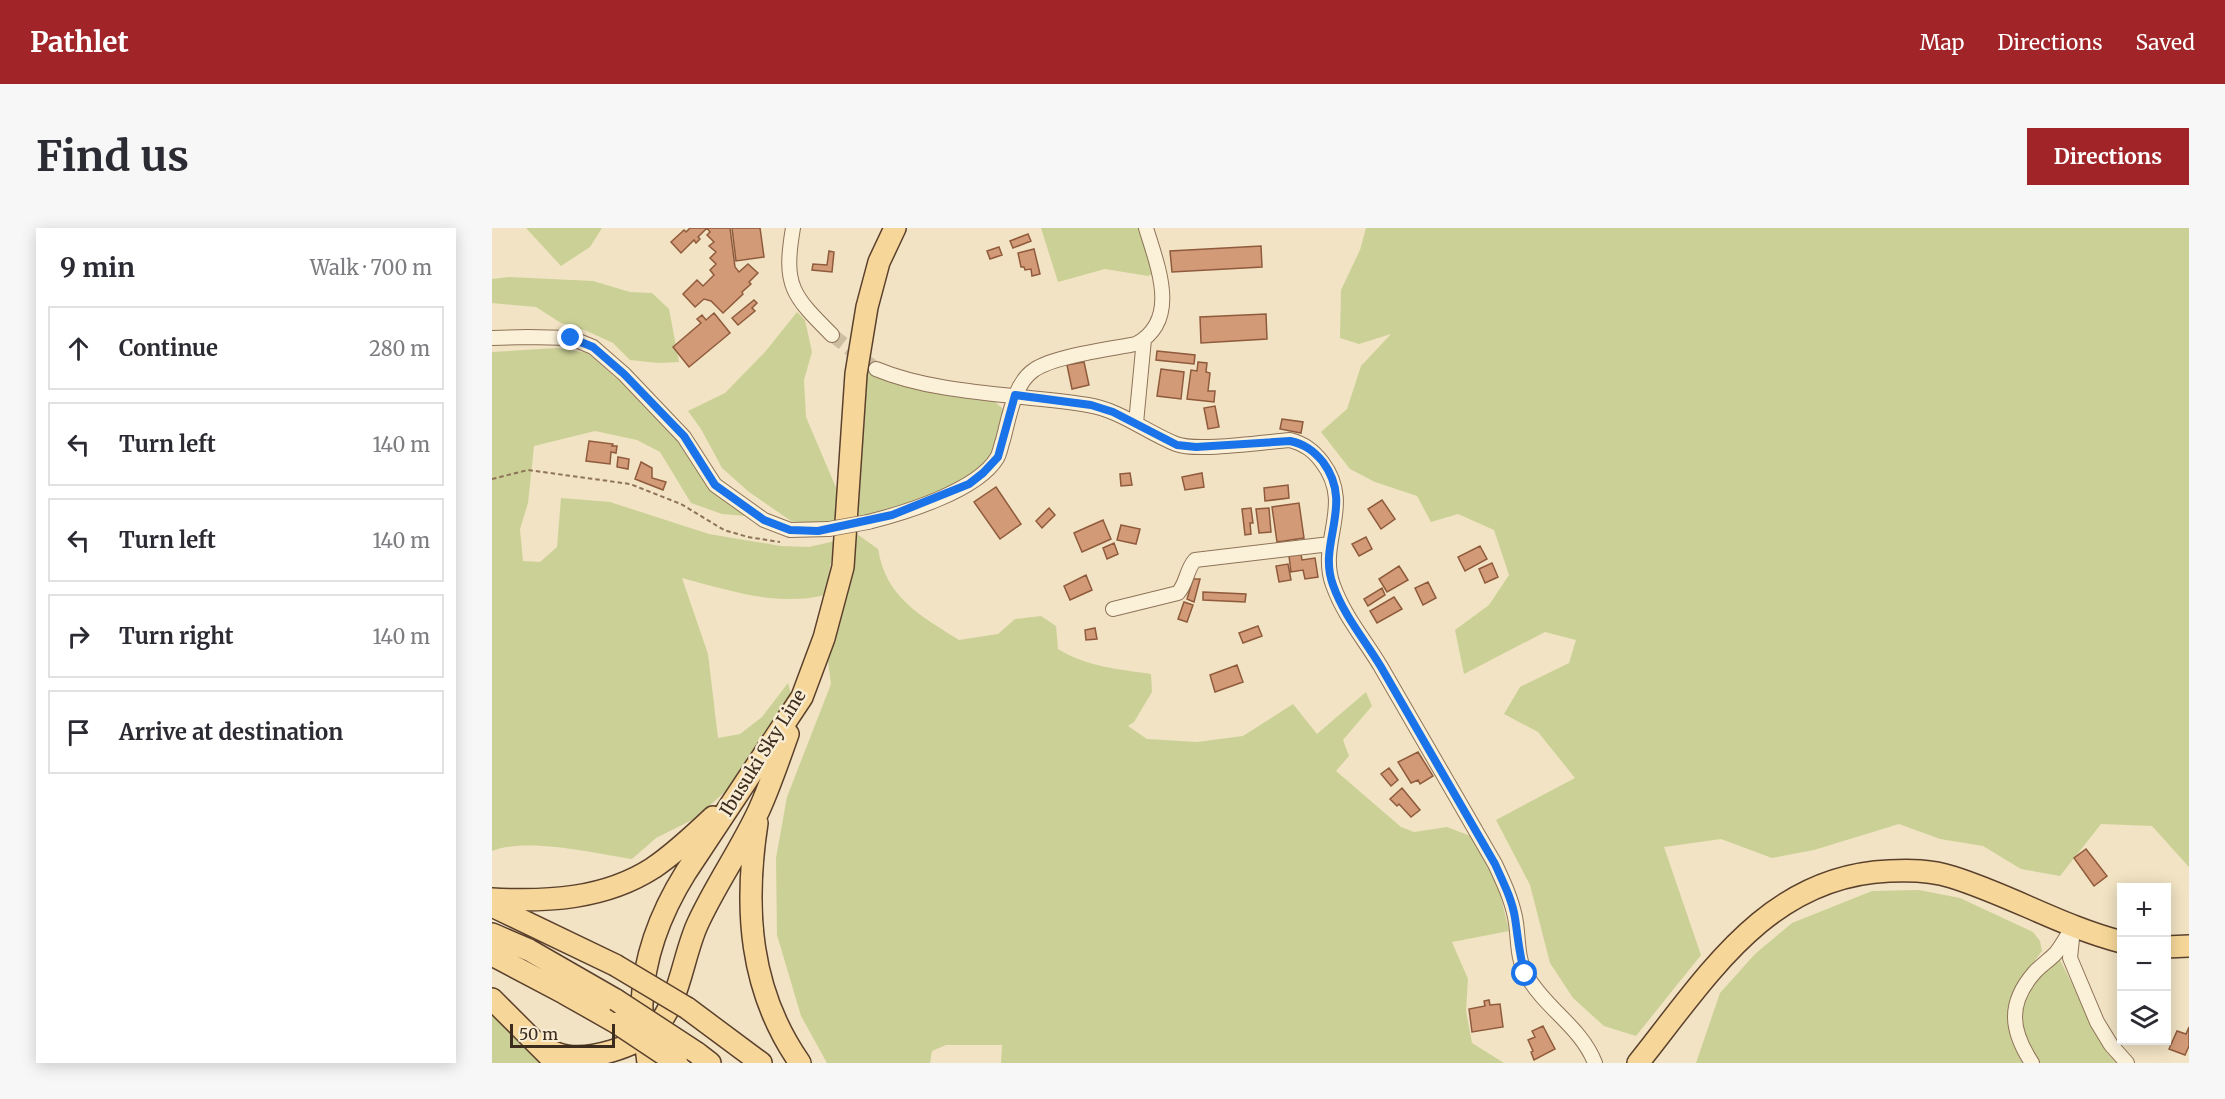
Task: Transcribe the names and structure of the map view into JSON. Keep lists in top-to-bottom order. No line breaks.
{"streets":{"main road":["Ibusuki Sky Line"]},"scale_bar":"50 m","page":{"header":"Pathlet","nav":["Map","Directions","Saved"],"buttons":"Directions","title":"Find us","heading":["9 min","Walk · 700 m"],"list":[["Continue","280 m"],["Turn left","140 m"],["Turn left","140 m"],["Turn right","140 m"],"Arrive at destination"],"map_buttons":["+","−"],"scale":"50 m"}}
